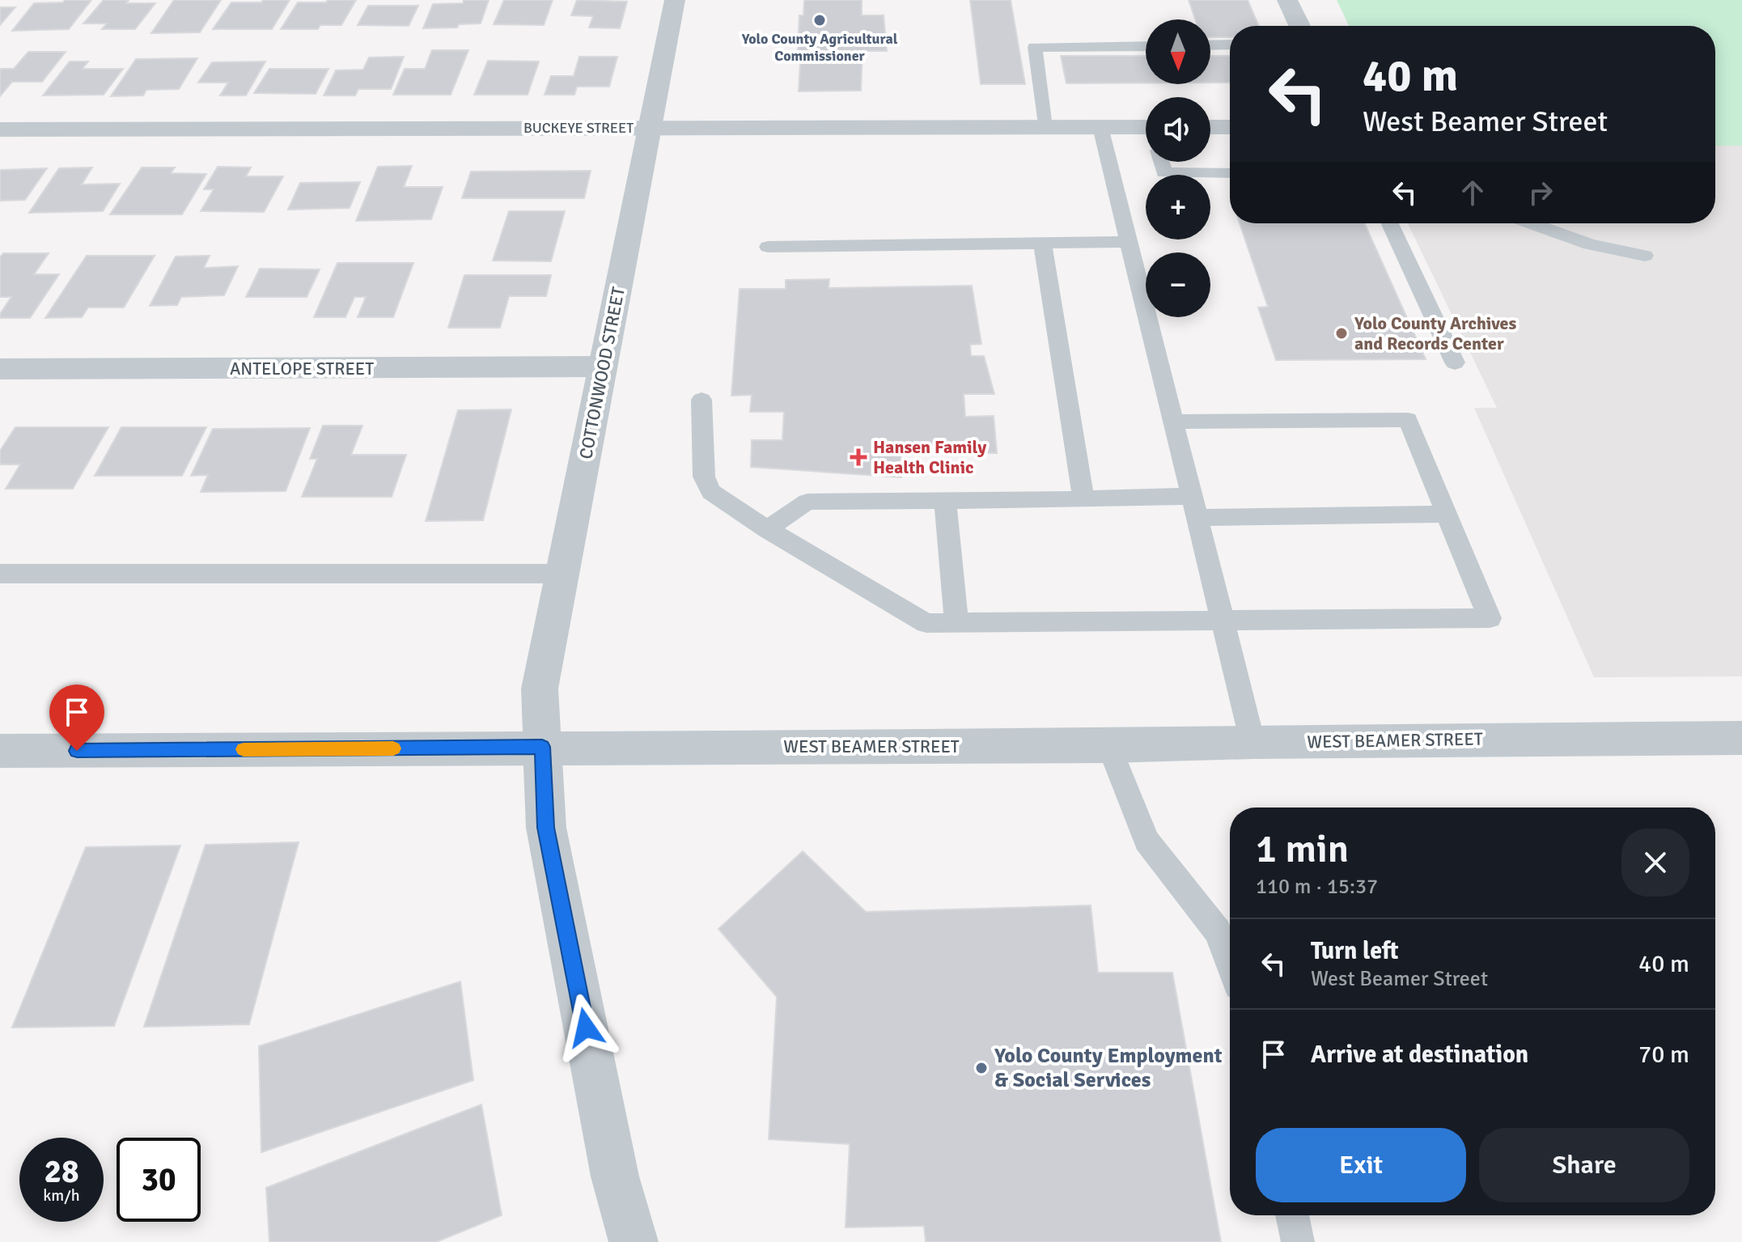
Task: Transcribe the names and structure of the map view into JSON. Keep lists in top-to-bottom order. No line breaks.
{"streets":{"street":["BUCKEYE STREET","ANTELOPE STREET","COTTONWOOD STREET","WEST BEAMER STREET"]},"crossings":[["BUCKEYE STREET","COTTONWOOD STREET"],["ANTELOPE STREET","COTTONWOOD STREET"],["COTTONWOOD STREET","WEST BEAMER STREET"]],"places":{"other":["Yolo County Agricultural Commissioner","Yolo County Archives and Records Center","Yolo County Employment & Social Services"],"health":["Hansen Family Health Clinic"]},"north":"bottom","page":{"map_buttons":["+","−"],"turn":["40 m","West Beamer Street"],"heading":["1 min","110 m · 15:37"],"list":[{"name":"Turn left","note":"West Beamer Street","value":"40 m"},{"name":"Arrive at destination","value":"70 m"}],"buttons":["Exit","Share"],"speed":"28 km/h","limit":"30"}}
